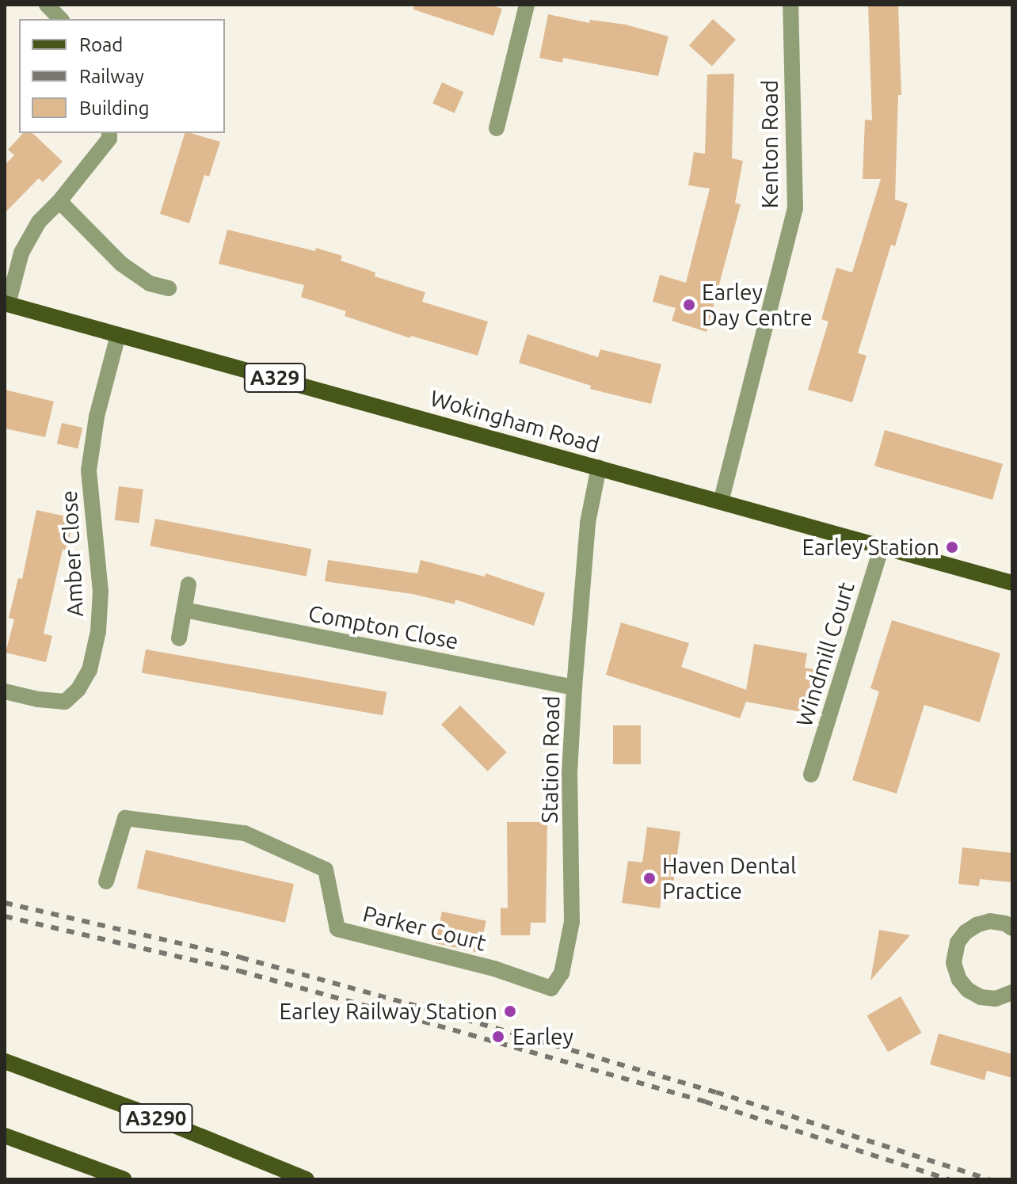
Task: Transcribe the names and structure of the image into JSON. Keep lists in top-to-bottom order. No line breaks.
{"streets":{"main road":["A329","Wokingham Road","A3290"],"street":["Kenton Road","Amber Close","Compton Close","Windmill Court","Station Road","Parker Court"]},"crossings":[["Kenton Road","Wokingham Road"],["Wokingham Road","Amber Close"],["Wokingham Road","Windmill Court"],["Wokingham Road","Station Road"],["Compton Close","Station Road"],["Station Road","Parker Court"]],"places":["Earley Day Centre","Earley Station","Haven Dental Practice","Earley Railway Station","Earley"],"legend":["Road","Railway","Building"]}
